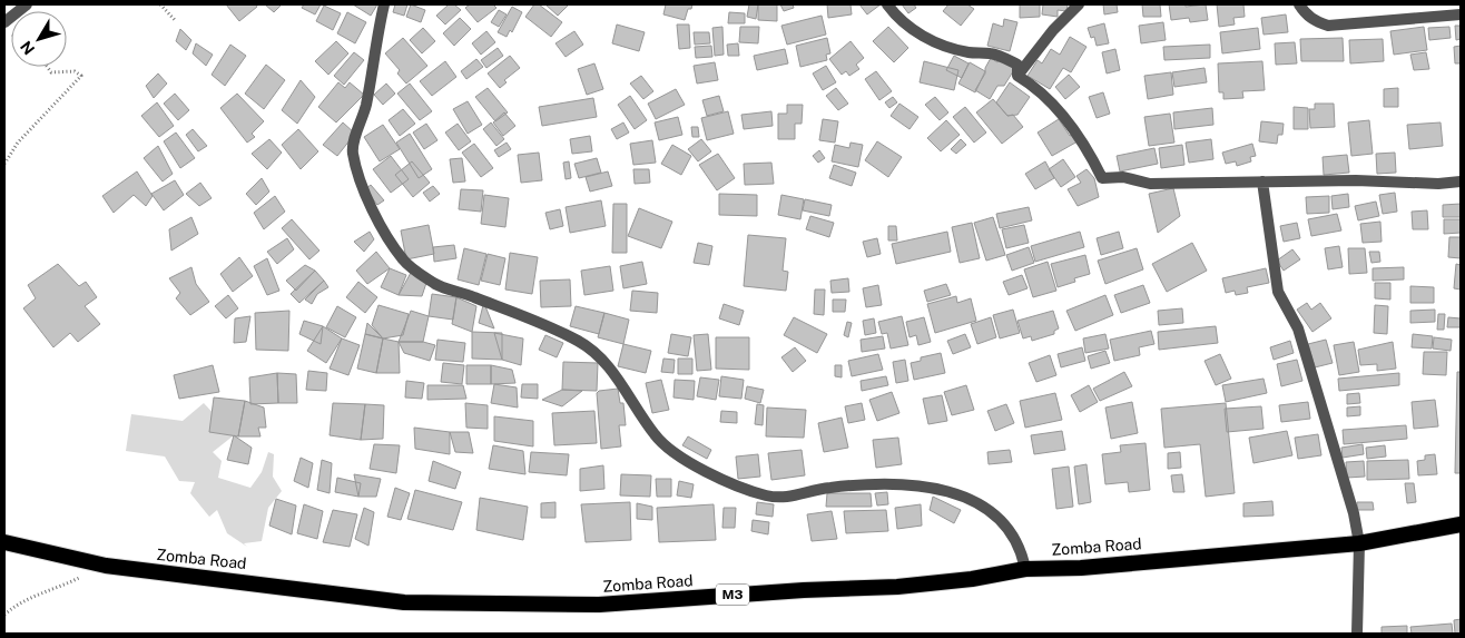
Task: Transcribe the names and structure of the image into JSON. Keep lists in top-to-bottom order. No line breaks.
{"streets":{"highway":["Zomba Road","M3"]},"north":"bottom left"}
